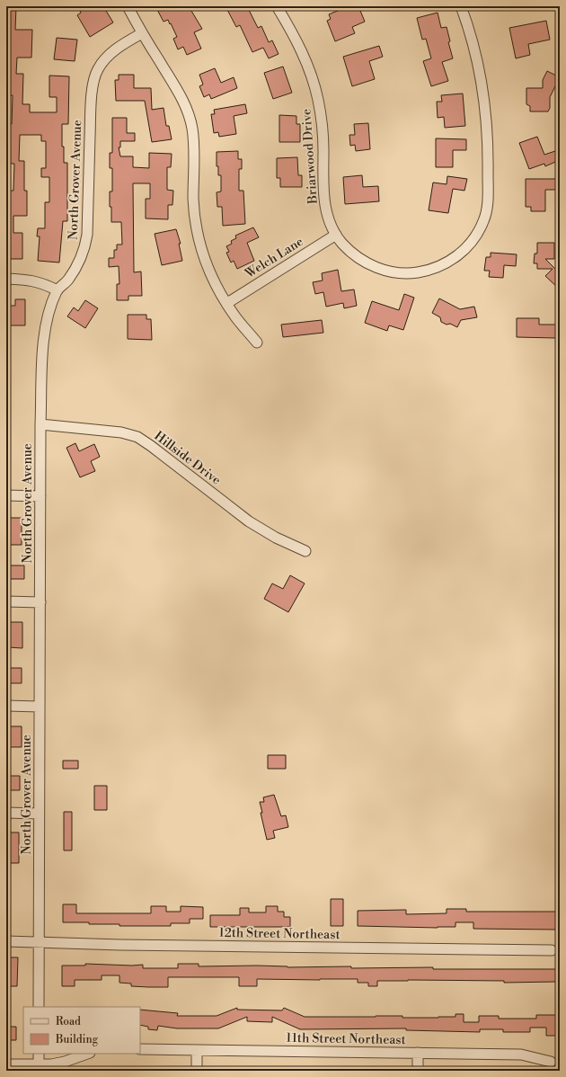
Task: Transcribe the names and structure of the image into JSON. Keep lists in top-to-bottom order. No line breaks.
{"streets":{"street":["Briarwood Drive","North Grover Avenue","Welch Lane","Hillside Drive","12th Street Northeast","11th Street Northeast"]},"crossings":[["Briarwood Drive","Welch Lane"],["North Grover Avenue","Hillside Drive"],["North Grover Avenue","12th Street Northeast"]],"legend":["Road","Building"]}
